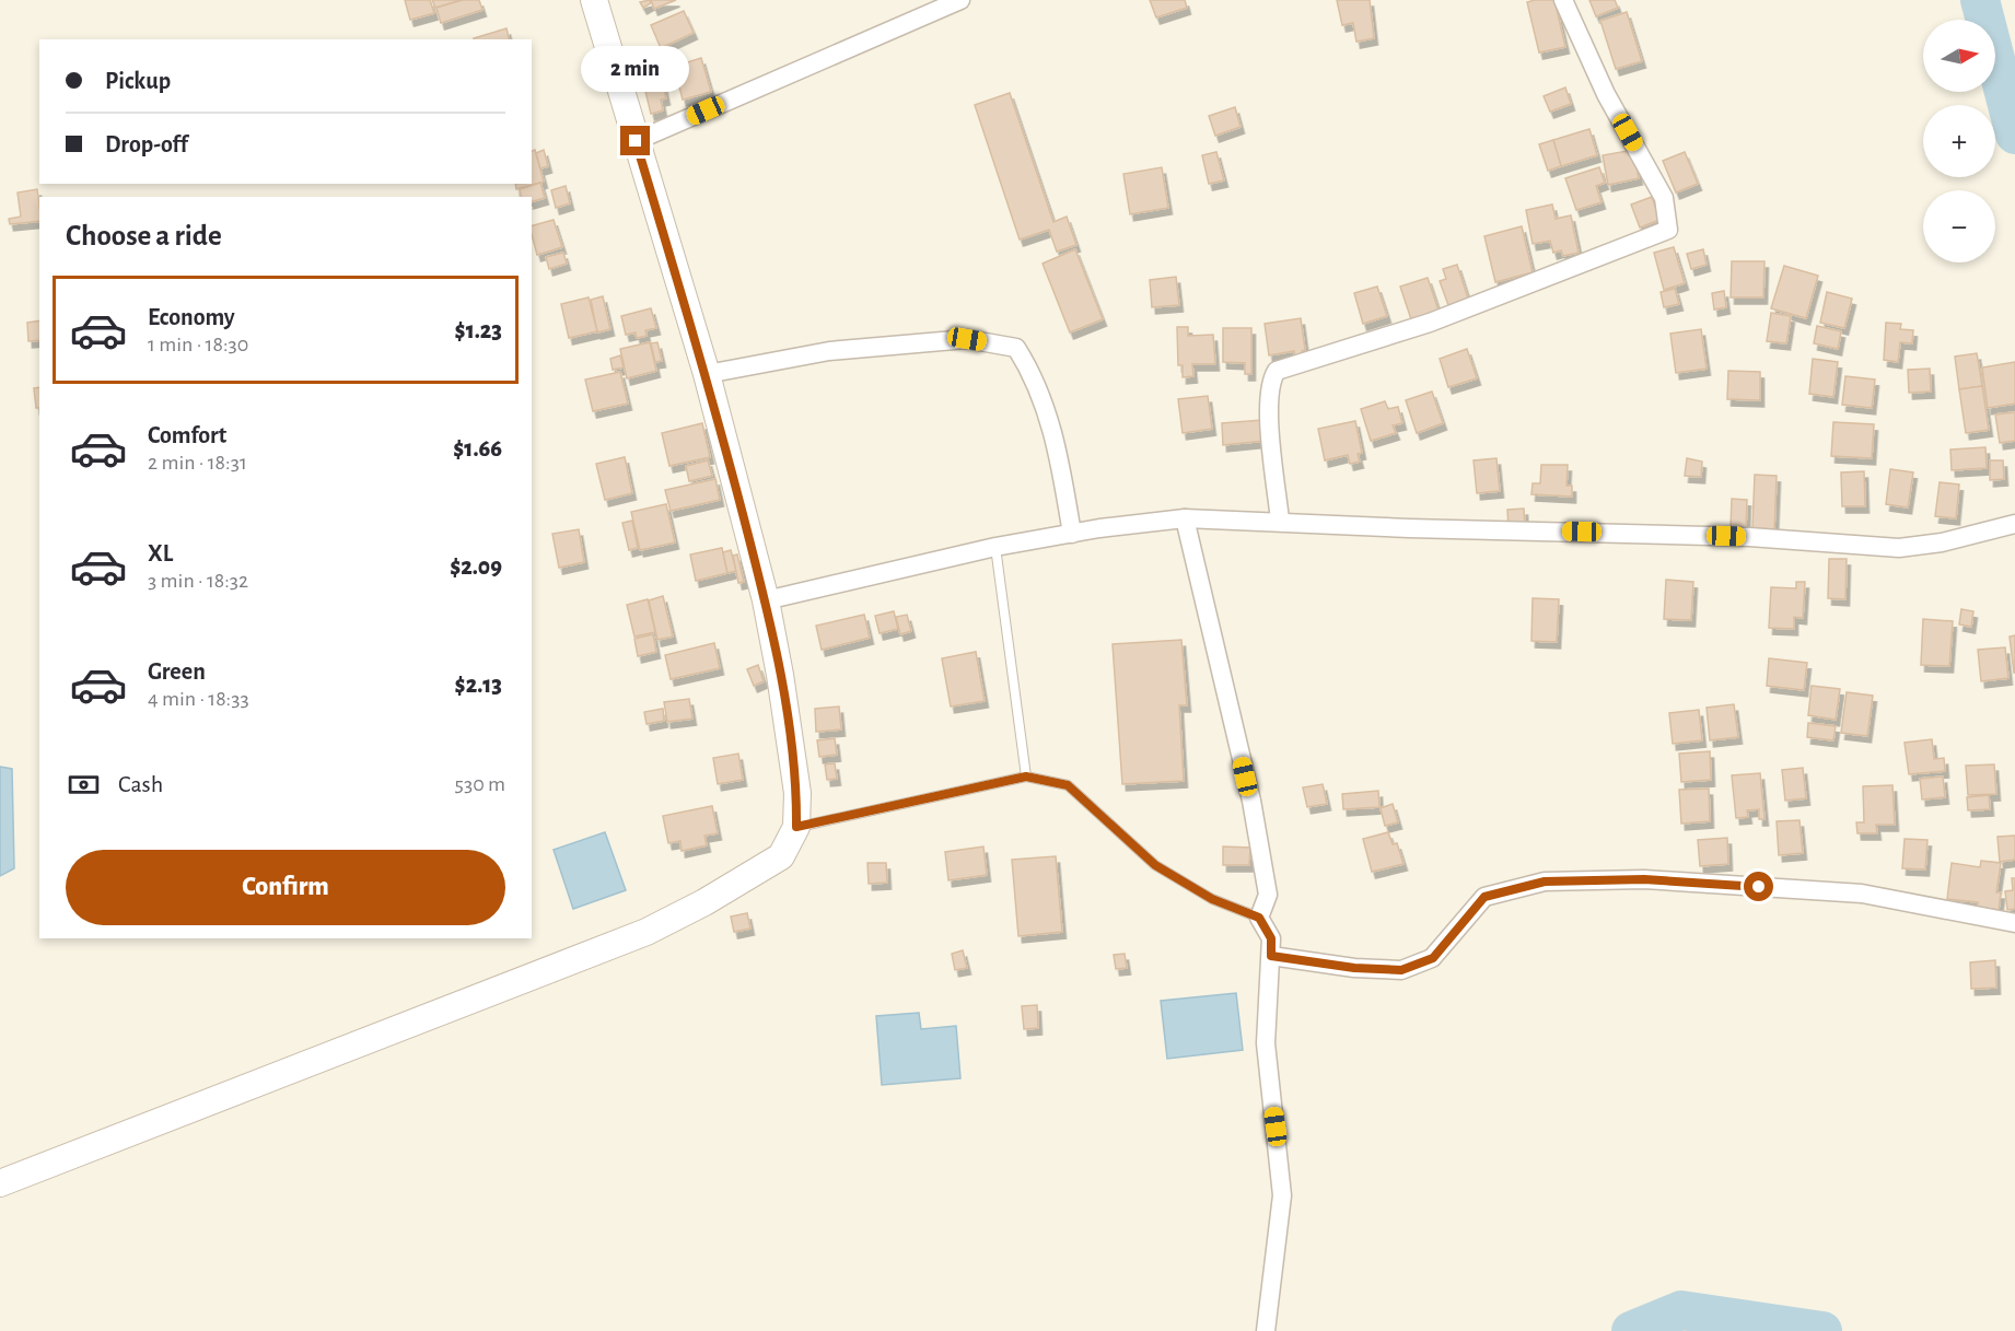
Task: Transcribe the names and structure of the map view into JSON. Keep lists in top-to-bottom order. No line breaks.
{"north":"right","page":{"map_buttons":["+","−"],"banner":["Pickup","Drop-off"],"bubble":"2 min","heading":"Choose a ride","list":[{"name":"Economy","note":"1 min · 18:30","value":"$1.23"},{"name":"Comfort","note":"2 min · 18:31","value":"$1.66"},{"name":"XL","note":"3 min · 18:32","value":"$2.09"},{"name":"Green","note":"4 min · 18:33","value":"$2.13"}],"pay":["Cash","530 m"],"buttons":"Confirm"}}
